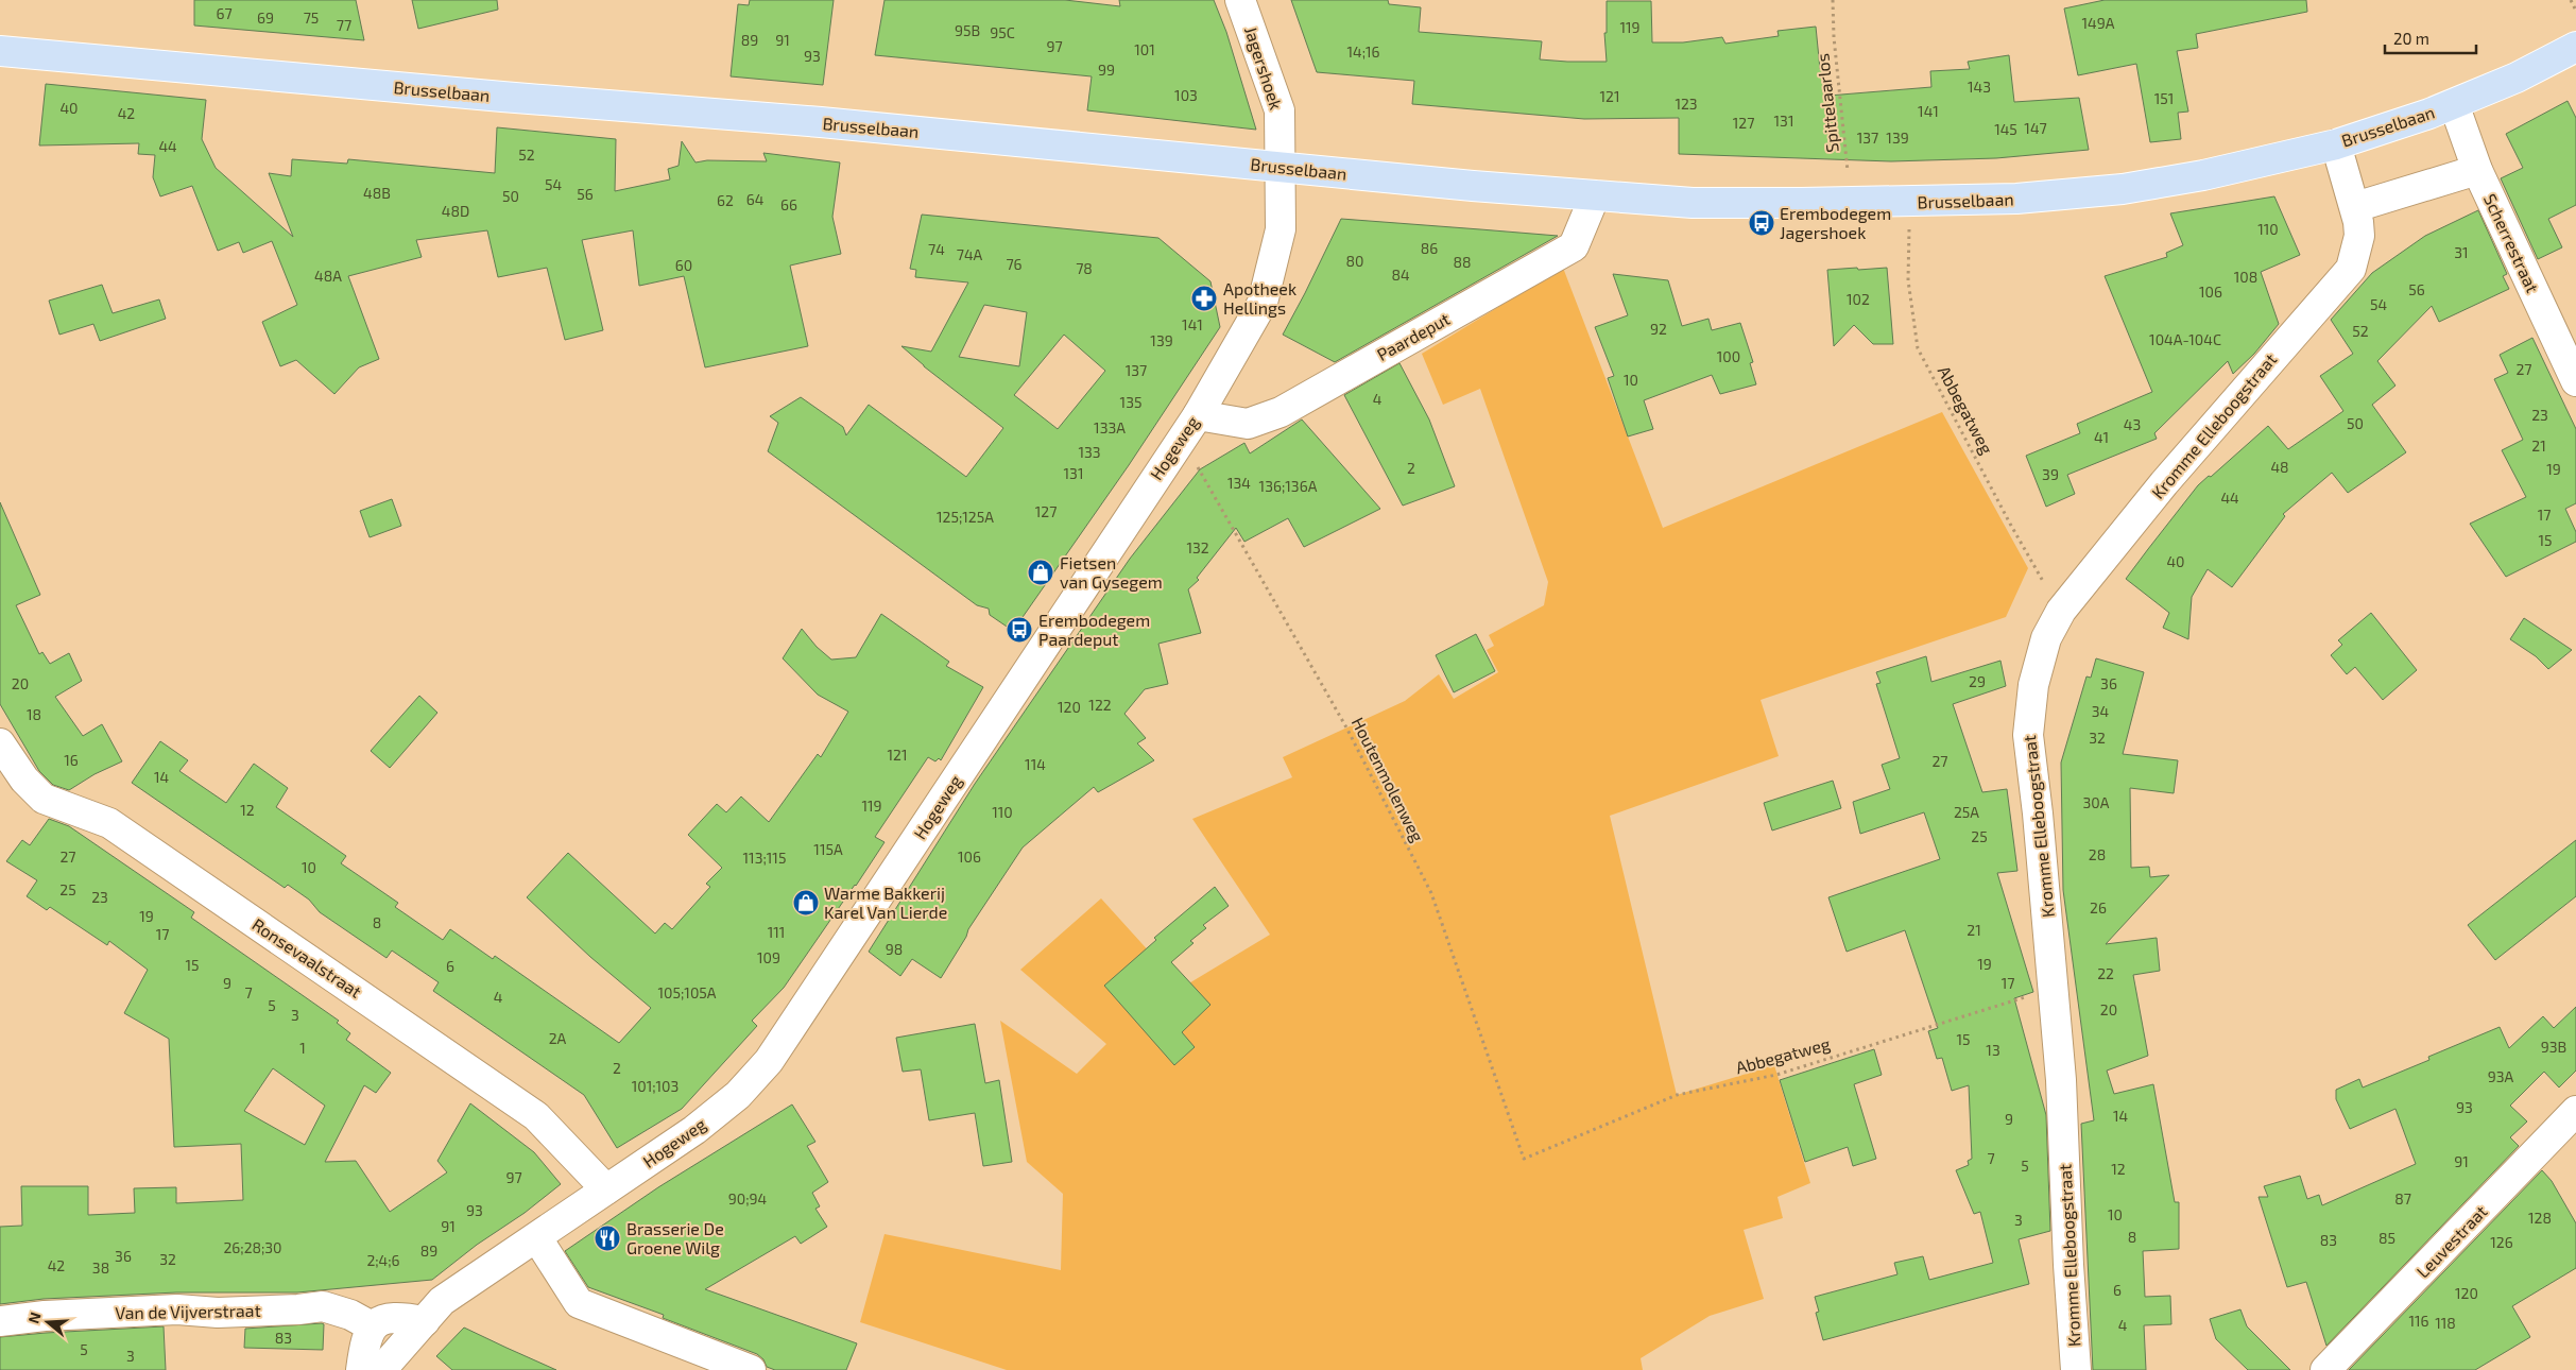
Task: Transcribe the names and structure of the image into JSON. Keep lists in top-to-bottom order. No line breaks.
{"streets":{"main road":["Brusselbaan"],"street":["Jagershoek","Scherrestraat","Paardeput","Kromme Elleboogstraat","Hogeweg","Ronsevaalstraat","Leuvestraat","Van de Vijverstraat"],"path":["Spittelaarlos","Abbegatweg","Houtenmolenweg"]},"crossings":[["Jagershoek","Brusselbaan"],["Jagershoek","Hogeweg"],["Brusselbaan","Spittelaarlos"],["Brusselbaan","Scherrestraat"],["Brusselbaan","Paardeput"],["Brusselbaan","Abbegatweg"],["Brusselbaan","Kromme Elleboogstraat"],["Brusselbaan","Hogeweg"],["Paardeput","Hogeweg"],["Paardeput","Houtenmolenweg"],["Abbegatweg","Kromme Elleboogstraat"],["Abbegatweg","Houtenmolenweg"],["Hogeweg","Houtenmolenweg"],["Hogeweg","Ronsevaalstraat"]],"places":{"bus stop":["Erembodegem Jagershoek","Erembodegem Paardeput"],"pharmacy":["Apotheek Hellings"],"shop":["Fietsen van Gysegem","Warme Bakkerij Karel Van Lierde"],"restaurant":["Brasserie De Groene Wilg"]},"house_numbers":["67","69","75","149A","77","119","95B","95C","89","91","97","101","14;16","93","99","143","103","121","151","123","40","141","42","131","127","147","145","137","139","44","52","54","48B","56","50","64","62","66","48D","110","86","74","31","74A","80","88","76","60","78","84","48A","108","56","106","102","54","141","92","52","104A-104C","139","100","27","137","10","4","135","23","50","43","133A","41","21","133","48","2","19","131","39","134","136;136A","44","127","17","125;125A","15","132","40","29","20","36","122","120","34","18","32","121","16","27","114","14","30A","119","12","110","25A","25","115A","28","27","106","113;115","10","25","23","26","19","8","21","111","17","98","109","19","15","6","22","9","17","7","105;105A","4","5","20","3","2A","15","93B","1","13","2","93A","101;103","93","14","9","7","91","5","12","97","90;94","87","93","10","128","3","91","8","85","83","126","26;28;30","89","36","32","2;4;6","42","38","6","120","116","118","4","83","5","3"],"scale_bar":"20 m","north":"left"}
